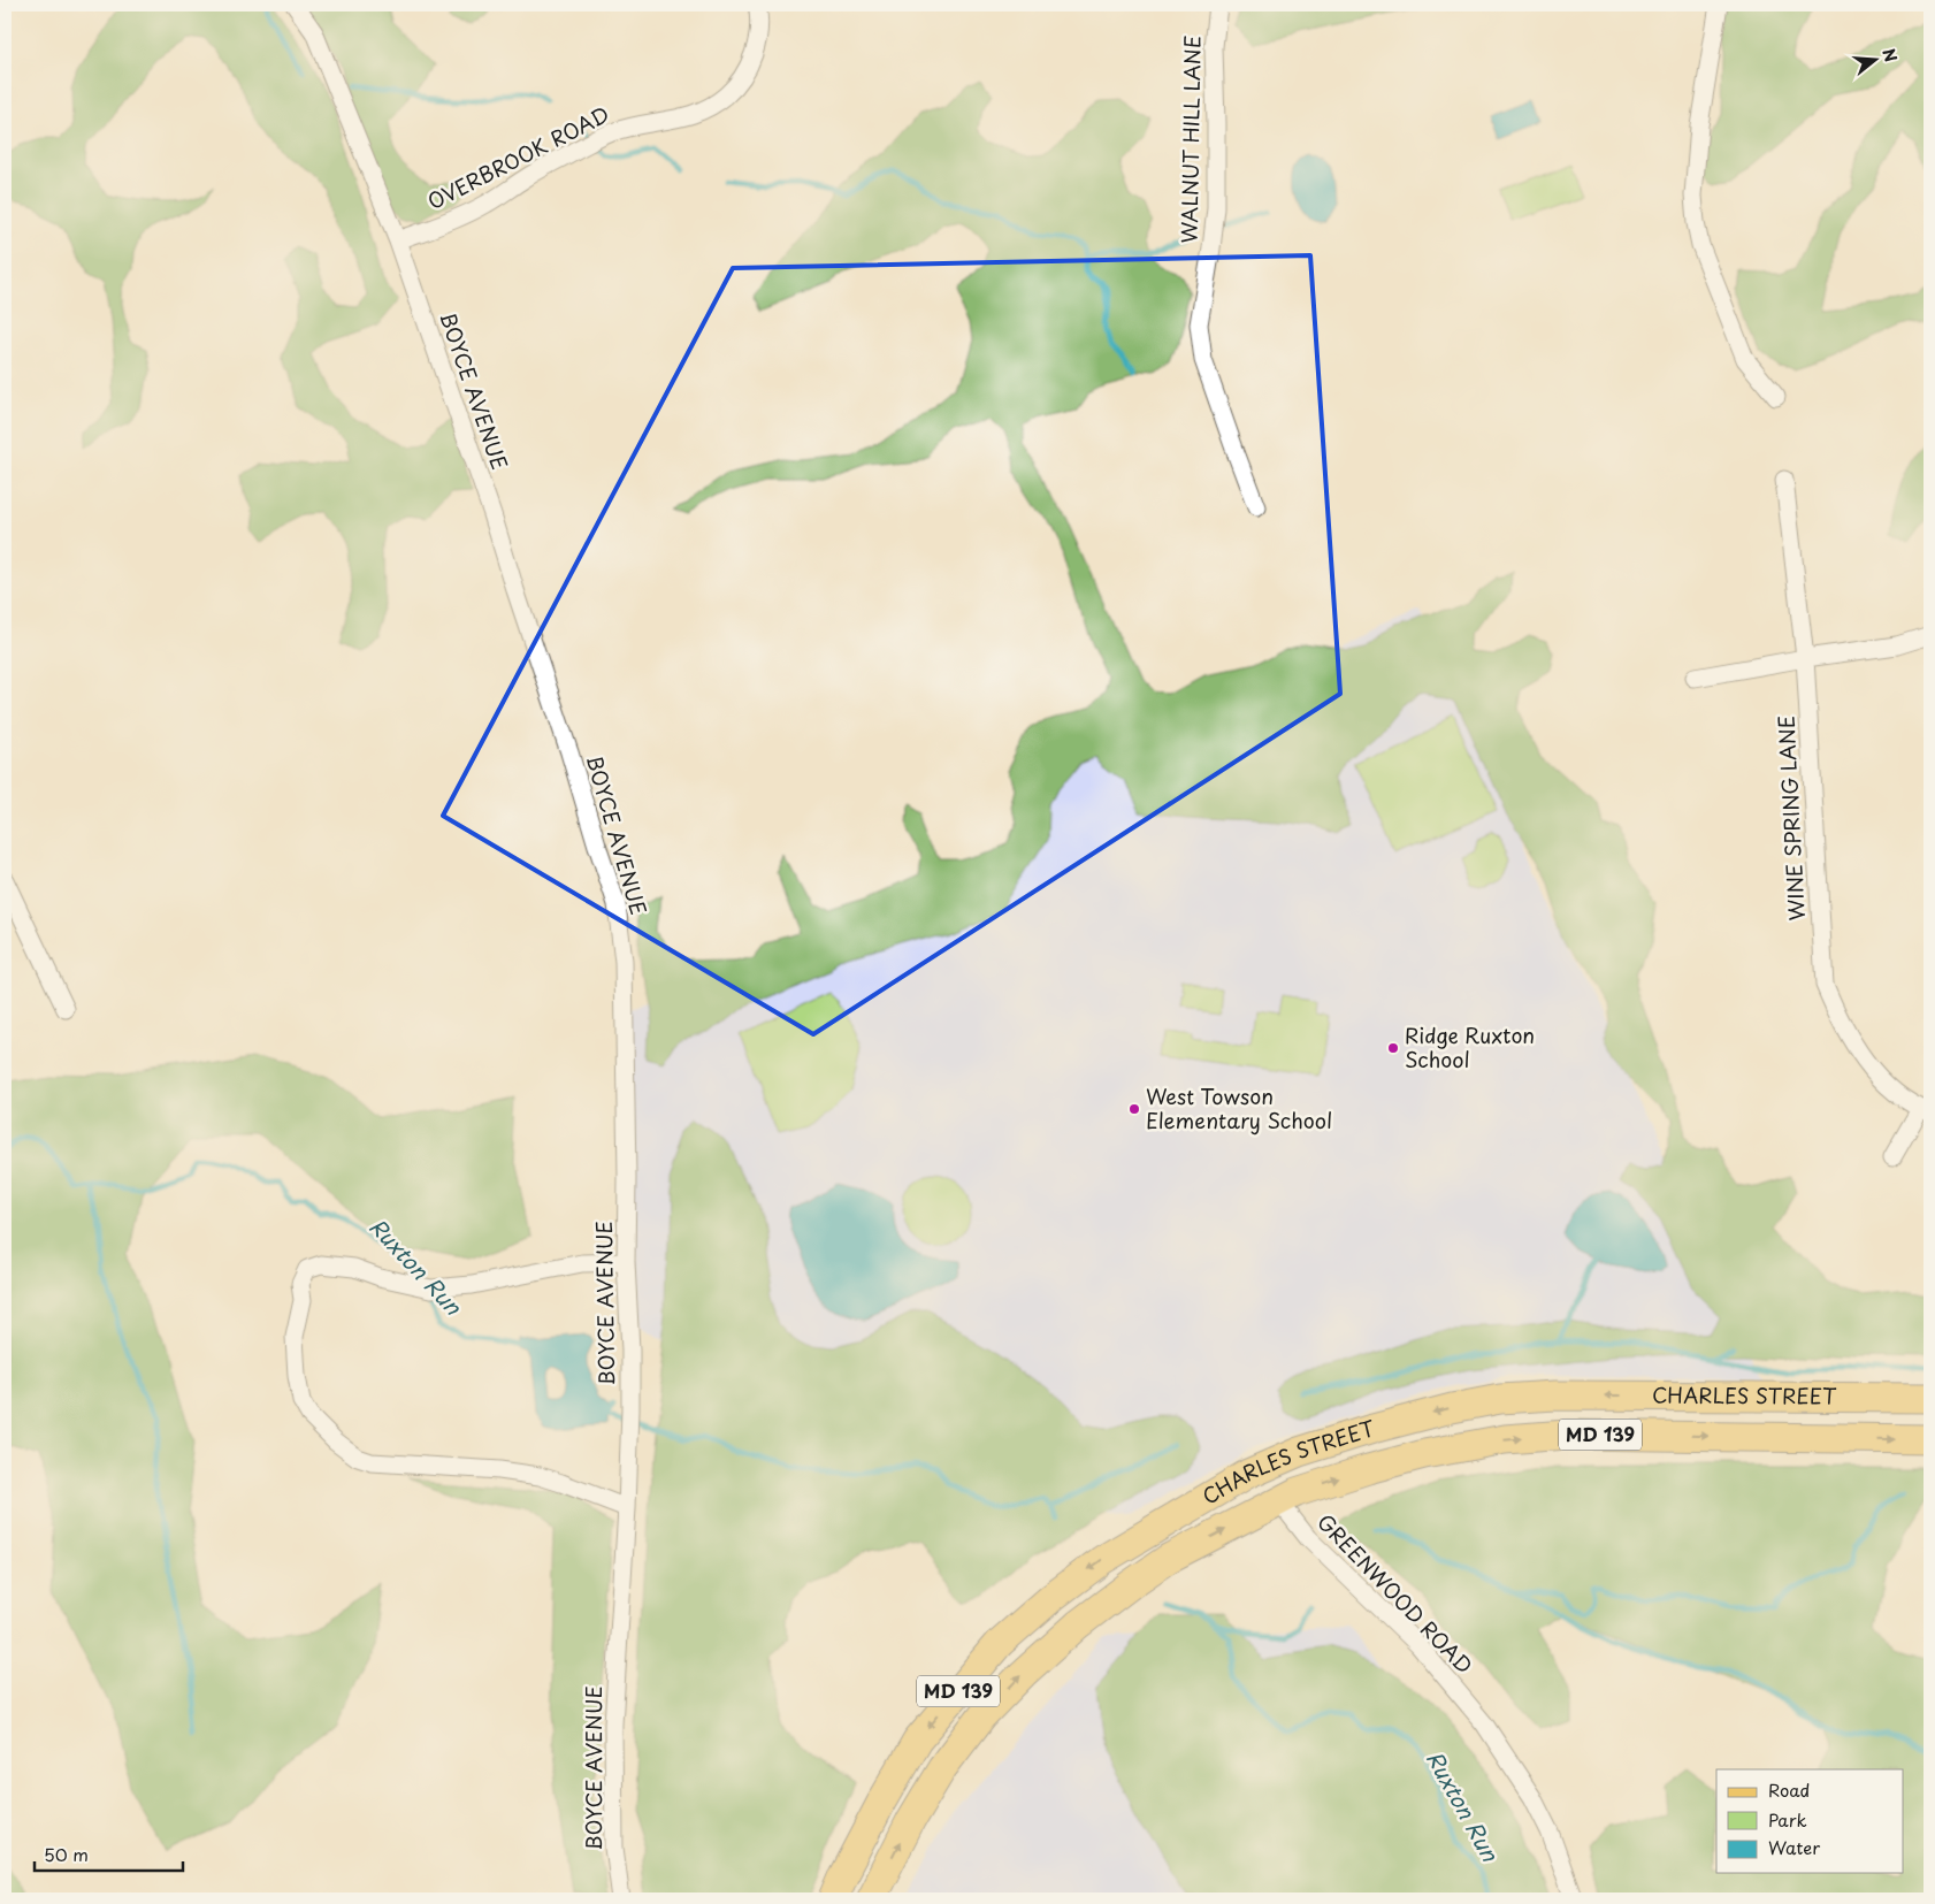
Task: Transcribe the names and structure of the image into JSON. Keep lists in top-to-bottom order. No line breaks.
{"streets":{"main road":["CHARLES STREET","MD 139"],"street":["WALNUT HILL LANE","OVERBROOK ROAD","BOYCE AVENUE","WINE SPRING LANE","GREENWOOD ROAD"]},"crossings":[["OVERBROOK ROAD","BOYCE AVENUE"],["CHARLES STREET","GREENWOOD ROAD"]],"water":["Ruxton Run"],"places":["Ridge Ruxton School","West Towson Elementary School"],"legend":["Road","Park","Water"],"scale_bar":"50 m","north":"right"}
